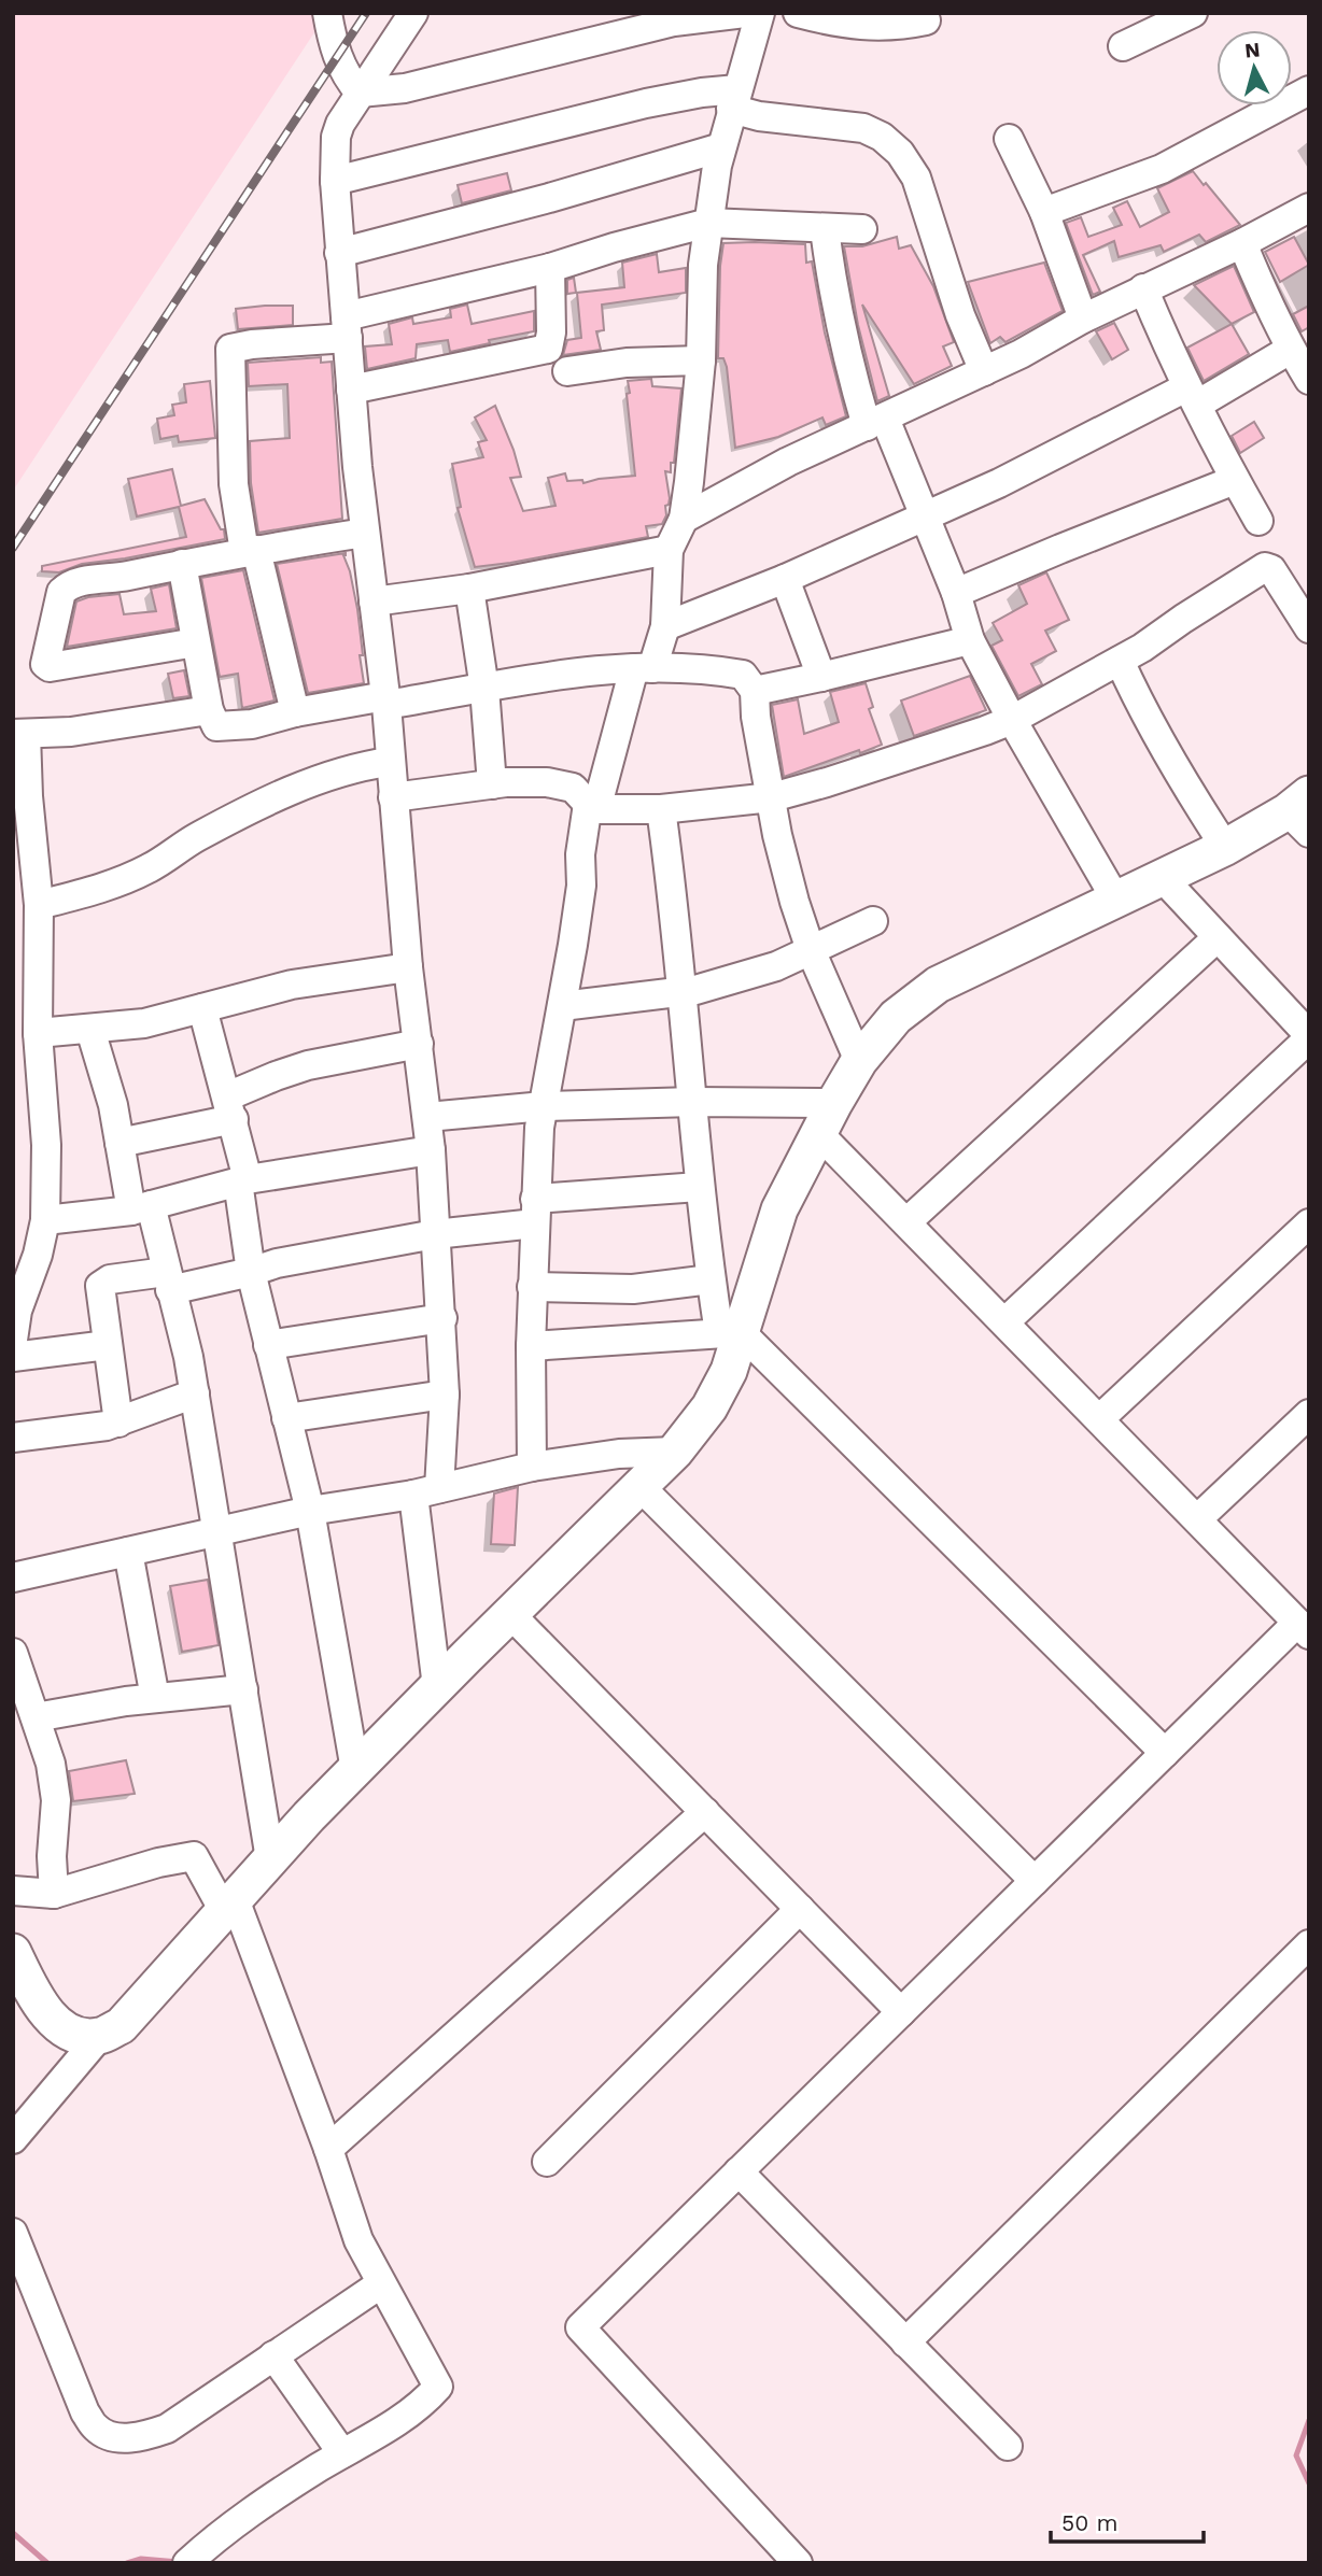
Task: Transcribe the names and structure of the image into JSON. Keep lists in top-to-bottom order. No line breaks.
{"scale_bar":"50 m","north":"top"}
